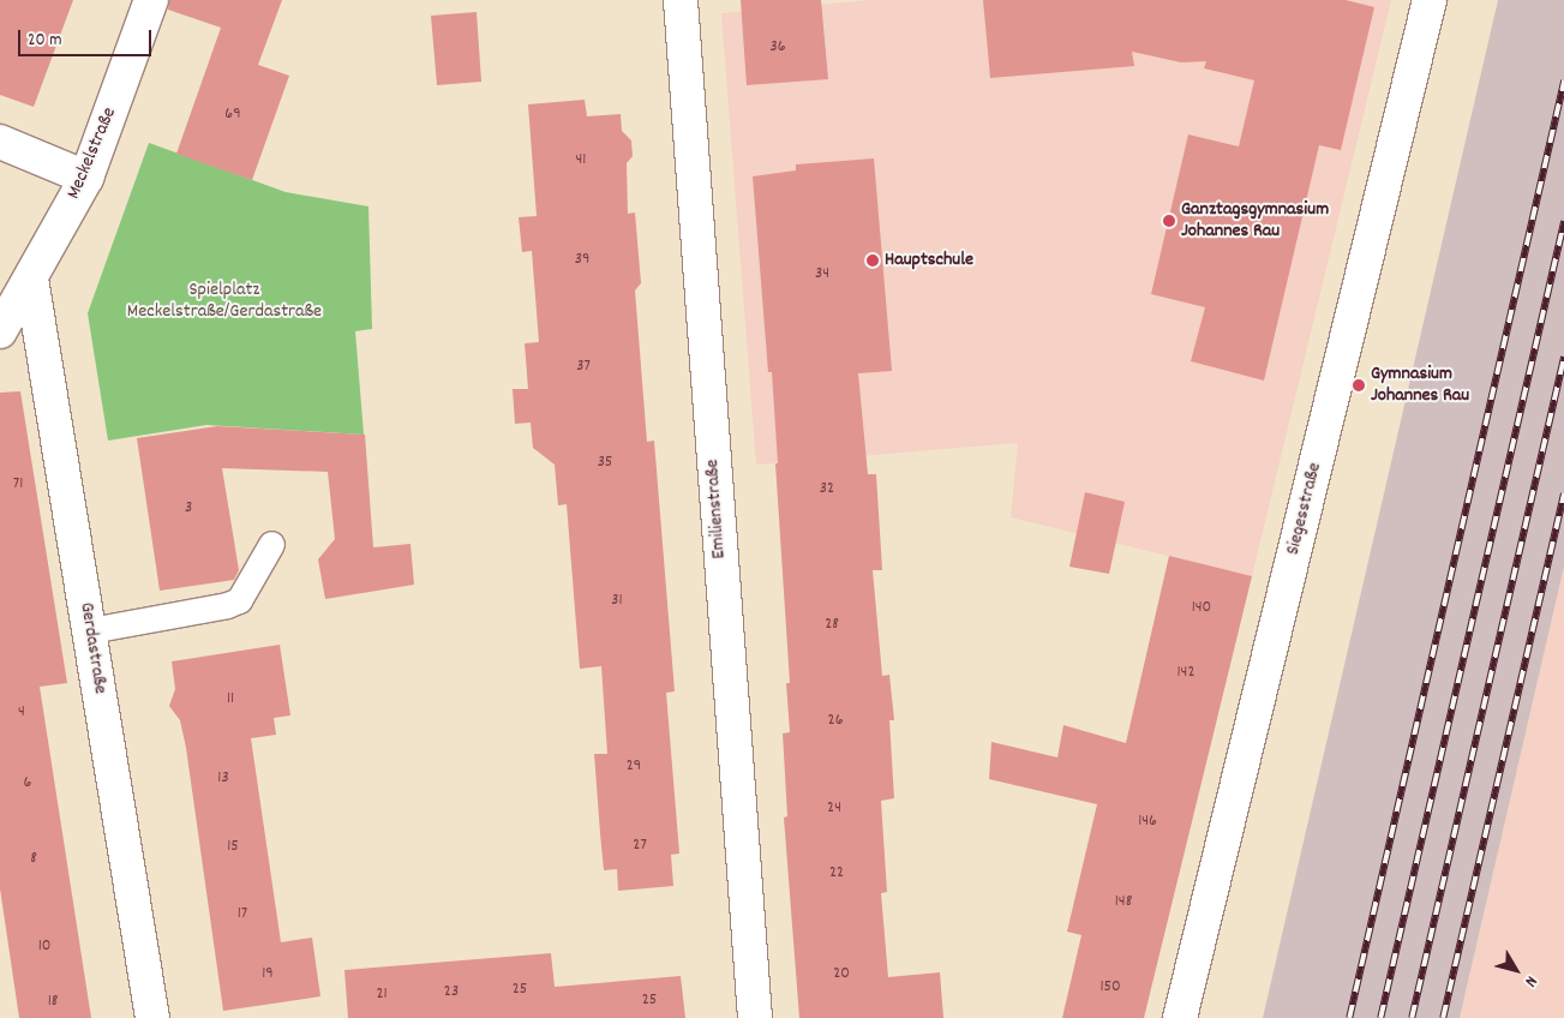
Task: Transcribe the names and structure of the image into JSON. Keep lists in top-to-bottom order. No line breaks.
{"streets":{"street":["Meckelstraße","Emilienstraße","Siegesstraße","Gerdastraße"]},"crossings":[["Meckelstraße","Gerdastraße"]],"parks":["Spielplatz Meckelstraße/Gerdastraße"],"places":["Ganztagsgymnasium Johannes Rau","Hauptschule","Gymnasium Johannes Rau"],"house_numbers":["36","69","41","39","34","37","35","71","32","3","31","140","28","142","11","4","26","29","13","6","24","146","27","15","8","22","148","17","10","19","20","150","25","23","21","25","18"],"scale_bar":"20 m","north":"bottom right"}
